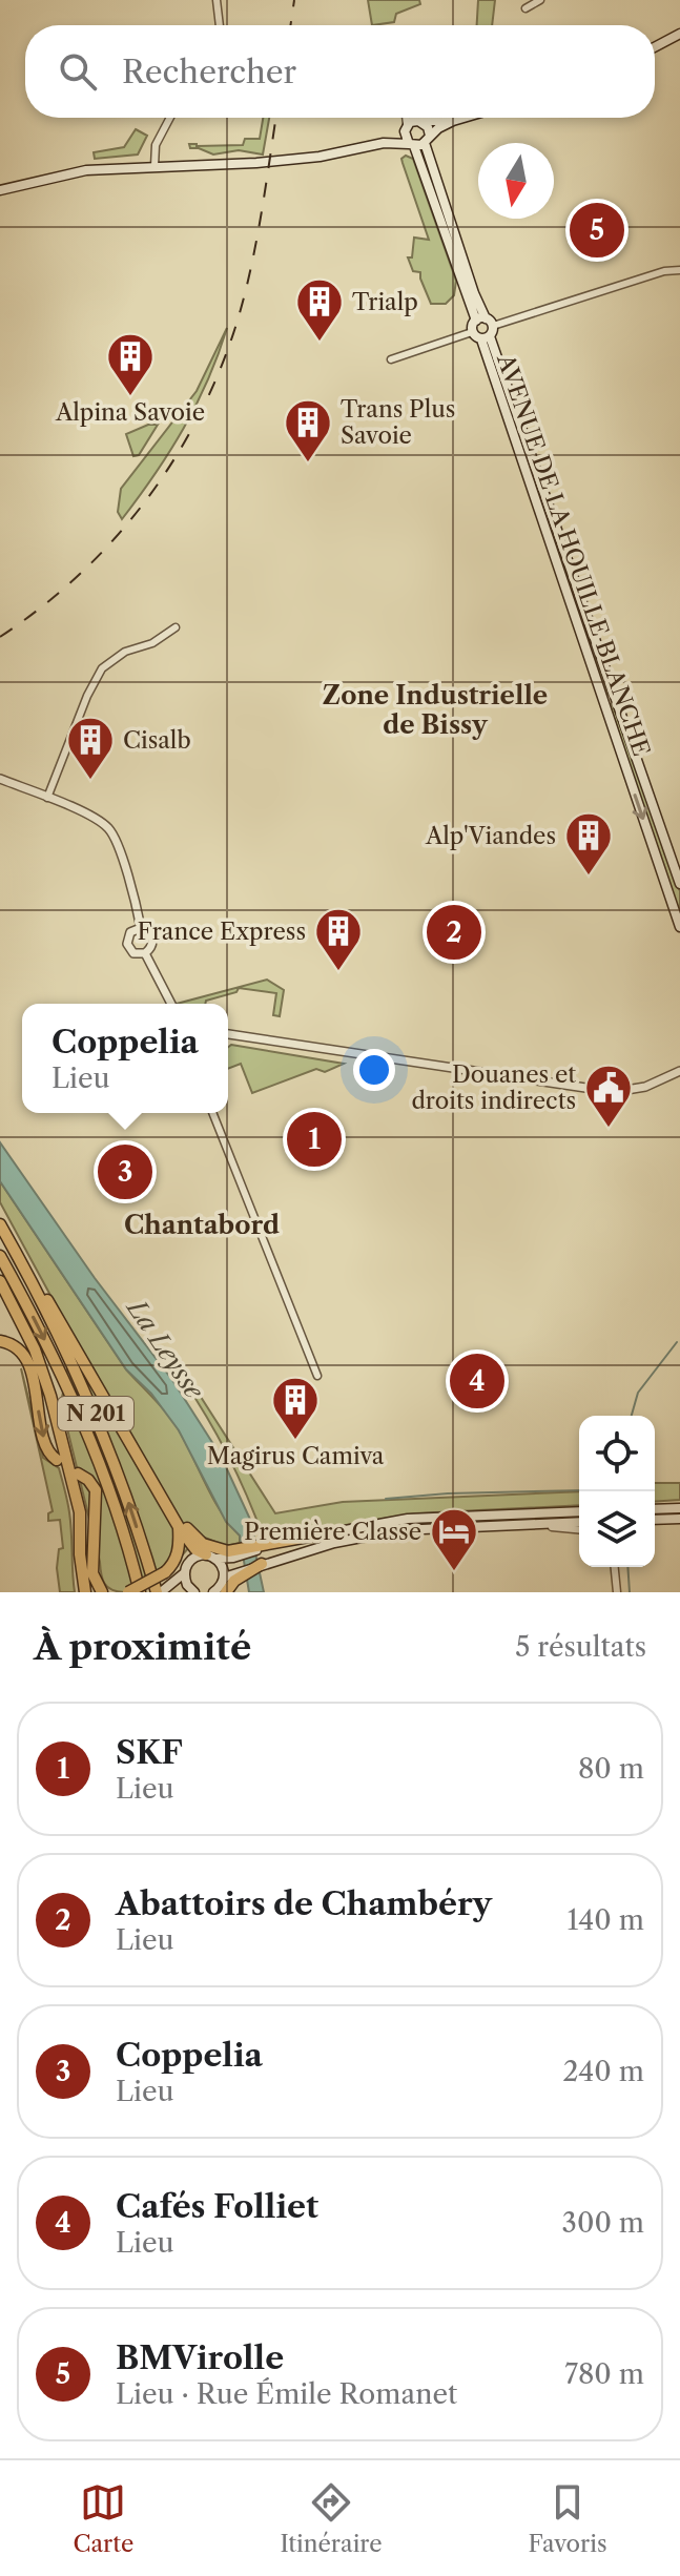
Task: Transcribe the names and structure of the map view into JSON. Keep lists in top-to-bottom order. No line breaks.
{"streets":{"highway":["N 201"],"main road":["AVENUE DE LA HOUILLE BLANCHE"]},"districts":["Zone Industrielle de Bissy","Chantabord"],"water":["La Leysse"],"places":{"building":["Trialp","Alpina Savoie","Trans Plus Savoie","Cisalb","Alp'Viandes","France Express","Magirus Camiva"],"public building":["Douanes et droits indirects"],"hotel":["Première Classe"]},"north":"bottom","page":{"search":"Rechercher","pins":["5","2","1","3","4"],"popup":["Coppelia","Lieu"],"heading":["À proximité","5 résultats"],"list":[{"mark":"1","name":"SKF","note":"Lieu","value":"80 m"},{"mark":"2","name":"Abattoirs de Chambéry","note":"Lieu","value":"140 m"},{"mark":"3","name":"Coppelia","note":"Lieu","value":"240 m"},{"mark":"4","name":"Cafés Folliet","note":"Lieu","value":"300 m"},{"mark":"5","name":"BMVirolle","note":"Lieu · Rue Émile Romanet","value":"780 m"}],"nav":["Carte","Itinéraire","Favoris"]}}
